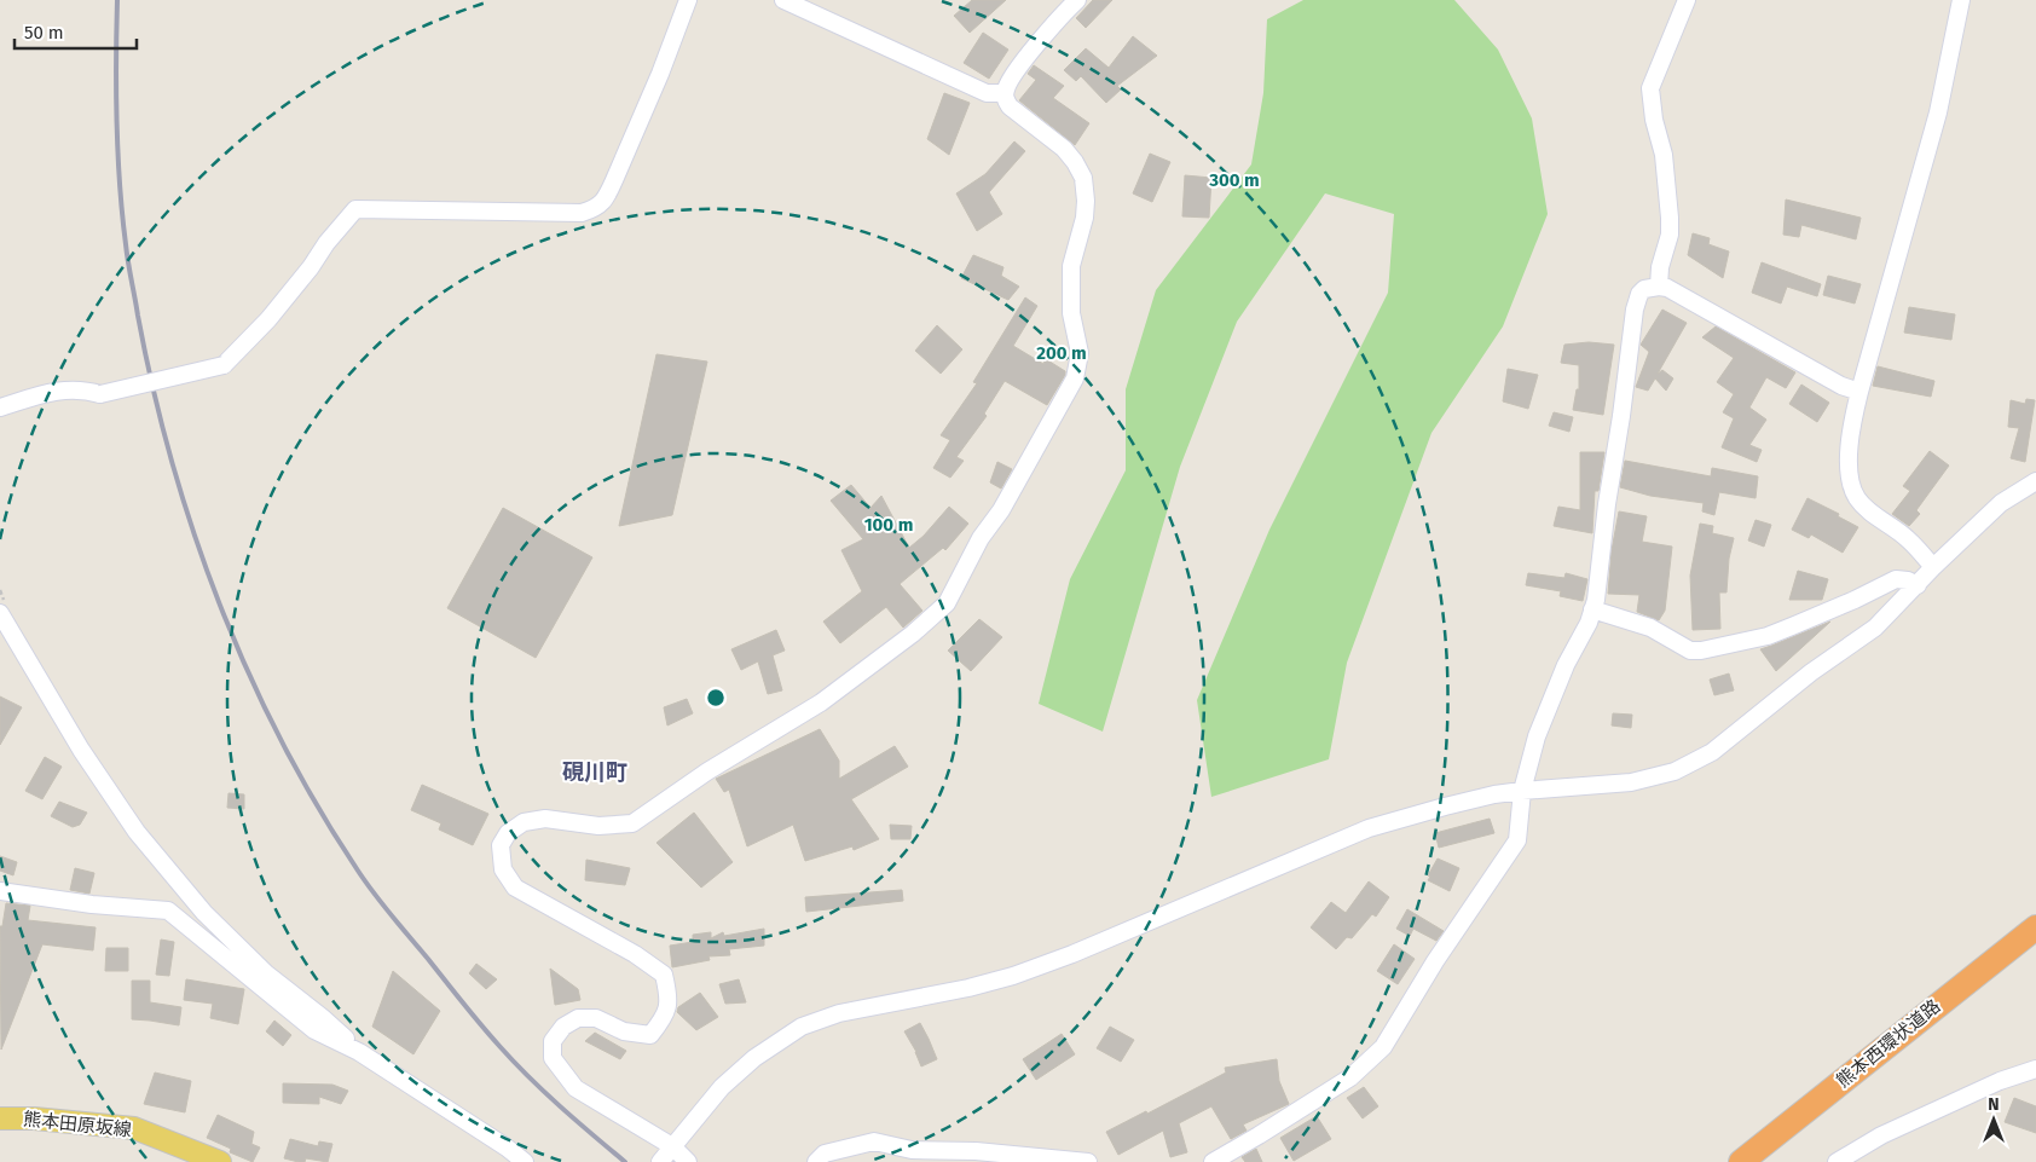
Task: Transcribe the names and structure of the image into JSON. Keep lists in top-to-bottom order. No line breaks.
{"streets":{"highway":["熊本西環状道路"],"main road":["熊本田原坂線"]},"districts":["硯川町"],"scale_bar":"50 m","north":"top","rings":["300 m","200 m","100 m"]}
